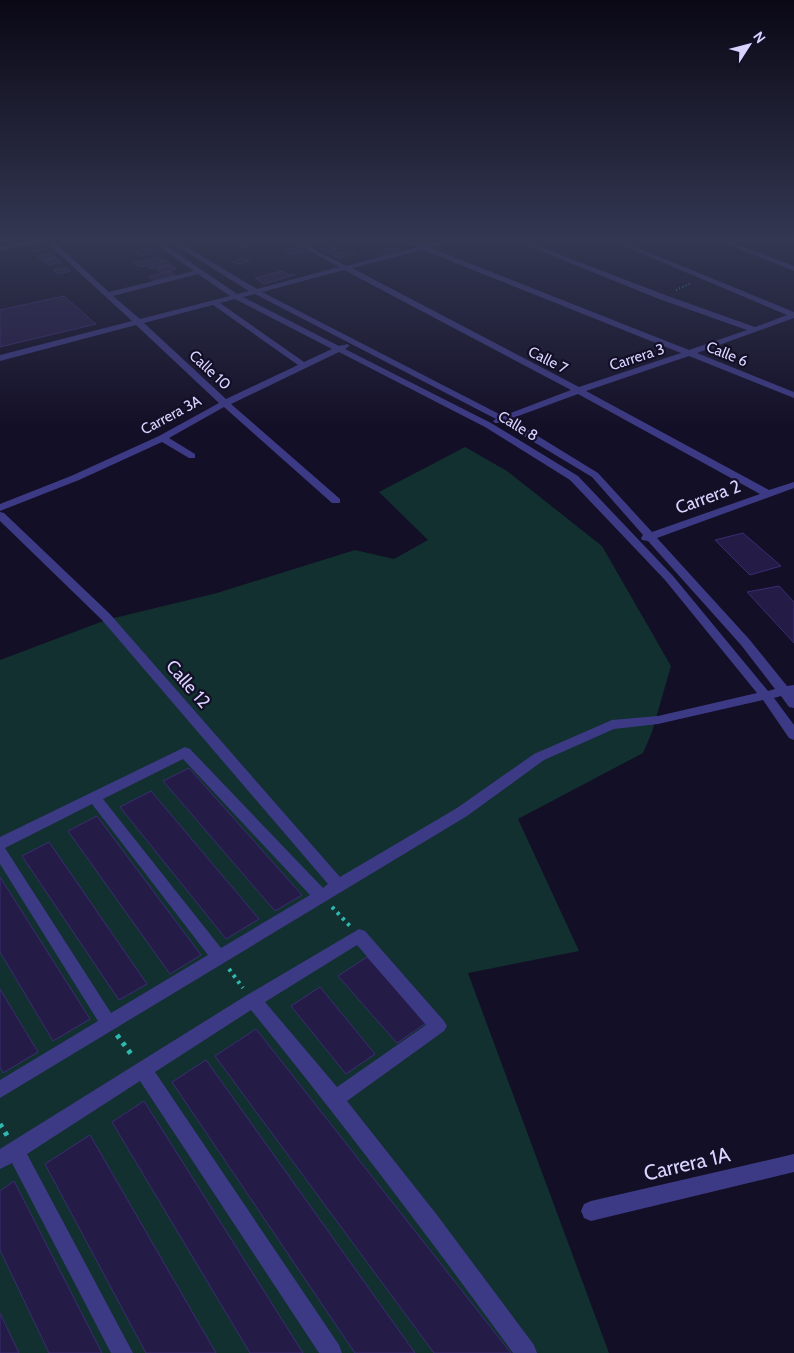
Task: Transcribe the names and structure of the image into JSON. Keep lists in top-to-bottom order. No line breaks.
{"streets":{"street":["Calle 6","Carrera 3","Calle 7","Calle 10","Carrera 3A","Calle 8","Carrera 2","Calle 12","Carrera 1A"]},"crossings":[["Calle 6","Carrera 3"],["Carrera 3","Calle 7"],["Carrera 3","Calle 8"],["Calle 7","Carrera 2"],["Calle 10","Carrera 3A"],["Carrera 3A","Calle 8"],["Calle 8","Carrera 2"]],"north":"top right"}
